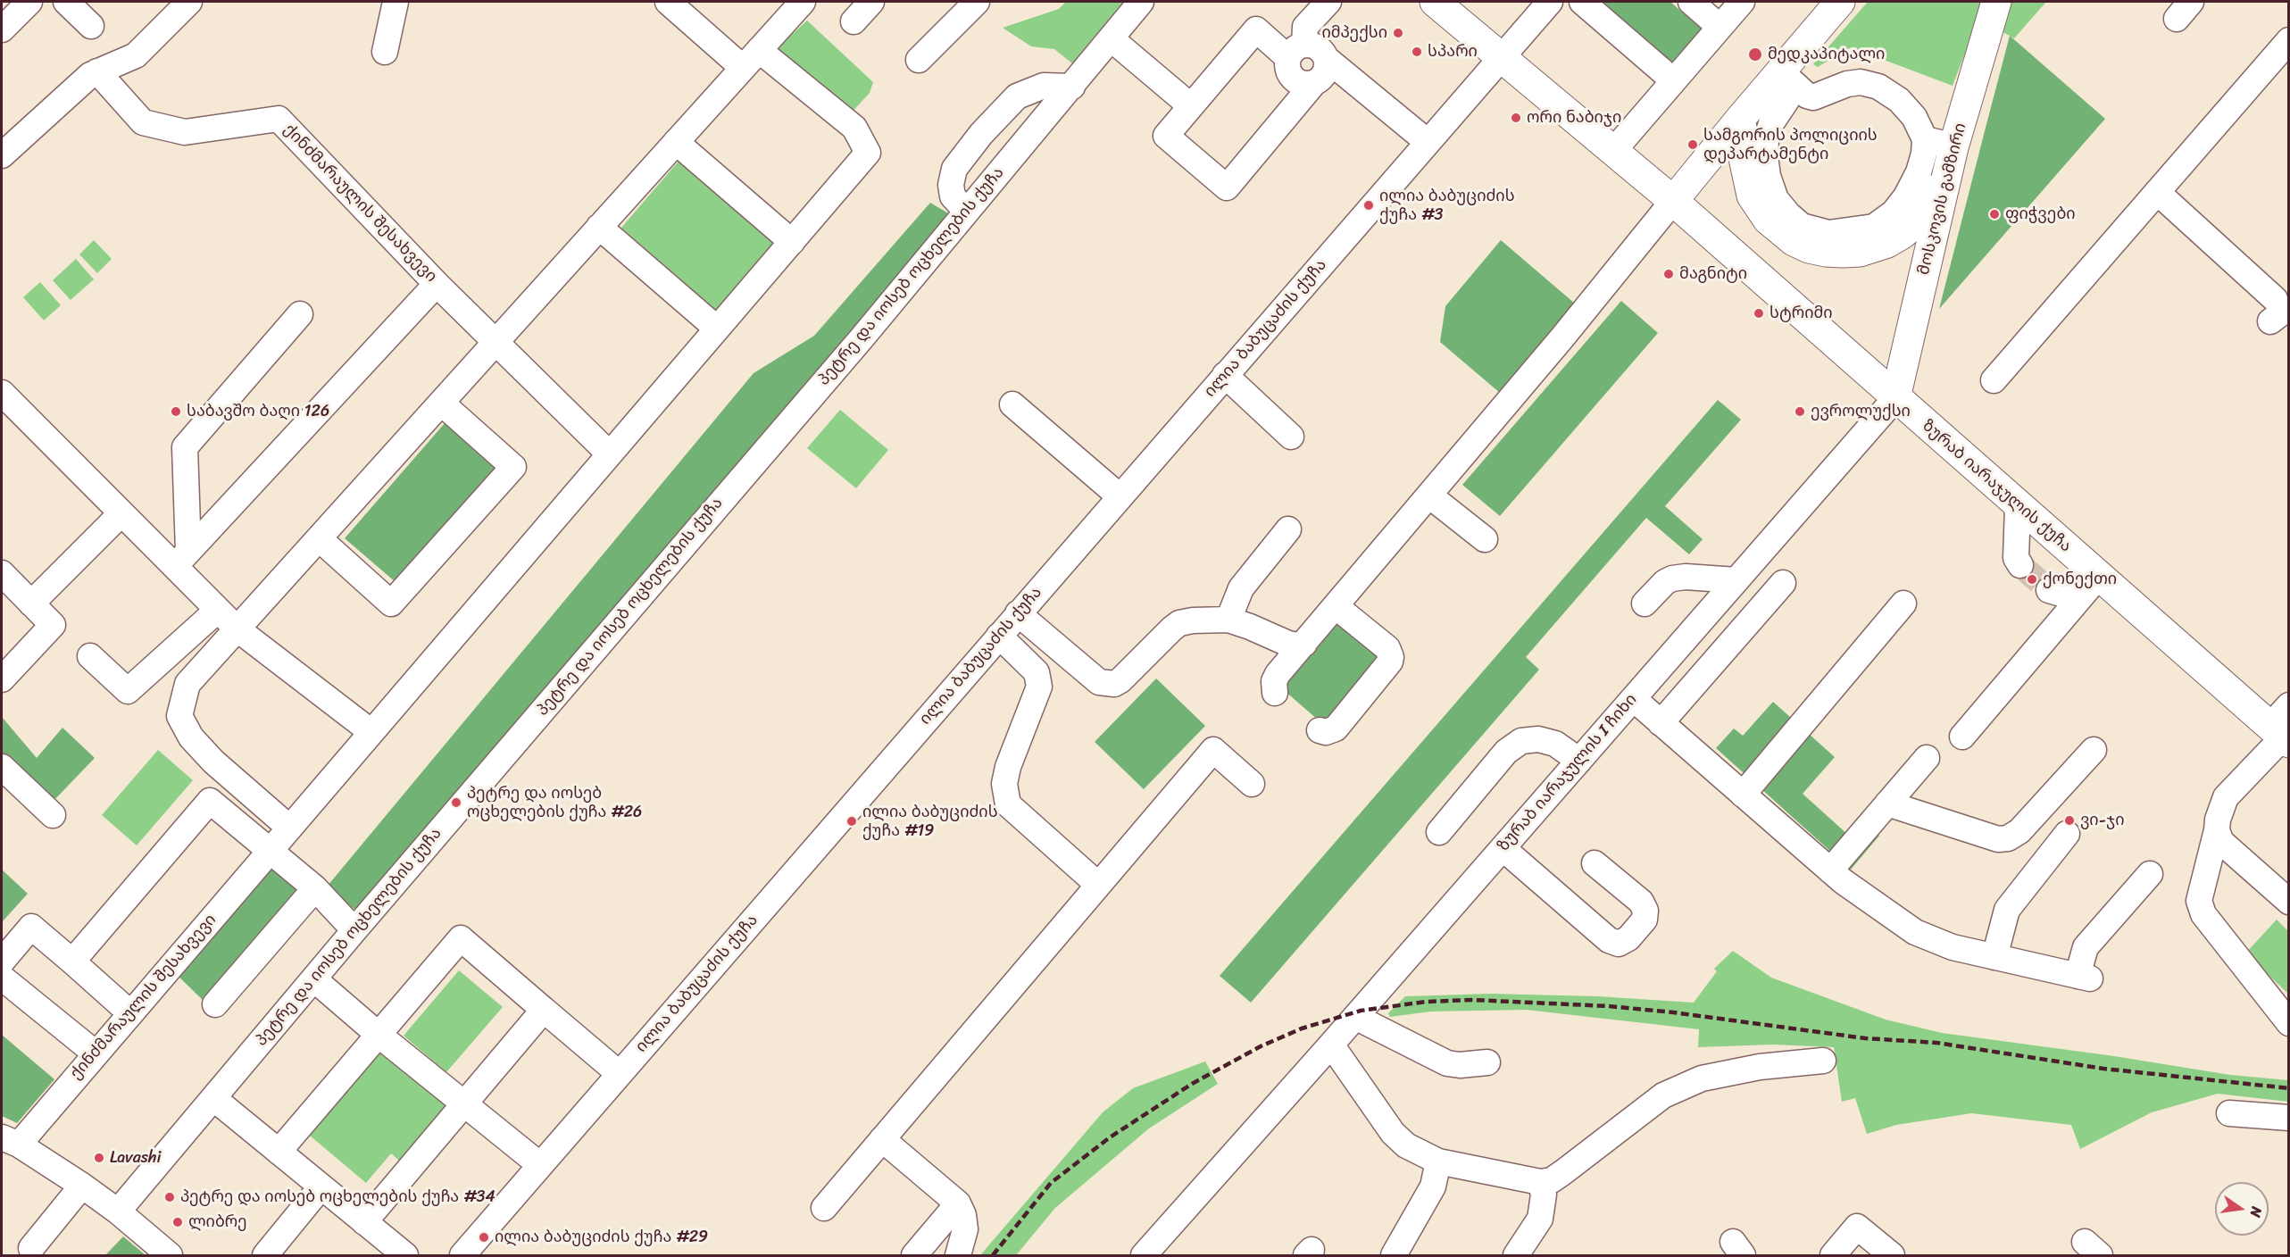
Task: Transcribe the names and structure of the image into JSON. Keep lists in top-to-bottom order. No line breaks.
{"streets":{"main road":["მოსკოვის გამზირი","ზურაბ იარაჯულის ქუჩა"],"street":["ქინძმარაულის შესახვევი","პეტრე და იოსებ ოცხელების ქუჩა","ილია ბაბუცაძის ქუჩა","ზურაბ იარაჯულის I ჩიხი"]},"crossings":[["მოსკოვის გამზირი","ზურაბ იარაჯულის ქუჩა"],["მოსკოვის გამზირი","ზურაბ იარაჯულის I ჩიხი"],["ილია ბაბუცაძის ქუჩა","ზურაბ იარაჯულის ქუჩა"],["ზურაბ იარაჯულის ქუჩა","ზურაბ იარაჯულის I ჩიხი"]],"places":["იმპექსი","სპარი","მედკაპიტალი","ორი ნაბიჯი","სამგორის პოლიციის დეპარტამენტი","ილია ბაბუციძის ქუჩა #3","ფიჭვები","მაგნიტი","სტრიმი","საბავშო ბაღი 126","ევროლუქსი","ქონექთი","პეტრე და იოსებ ოცხელების ქუჩა #26","ვი-ჯი","ილია ბაბუციძის ქუჩა #19","Lavashi","პეტრე და იოსებ ოცხელების ქუჩა #34","ლიბრე","ილია ბაბუციძის ქუჩა #29"],"north":"right"}
